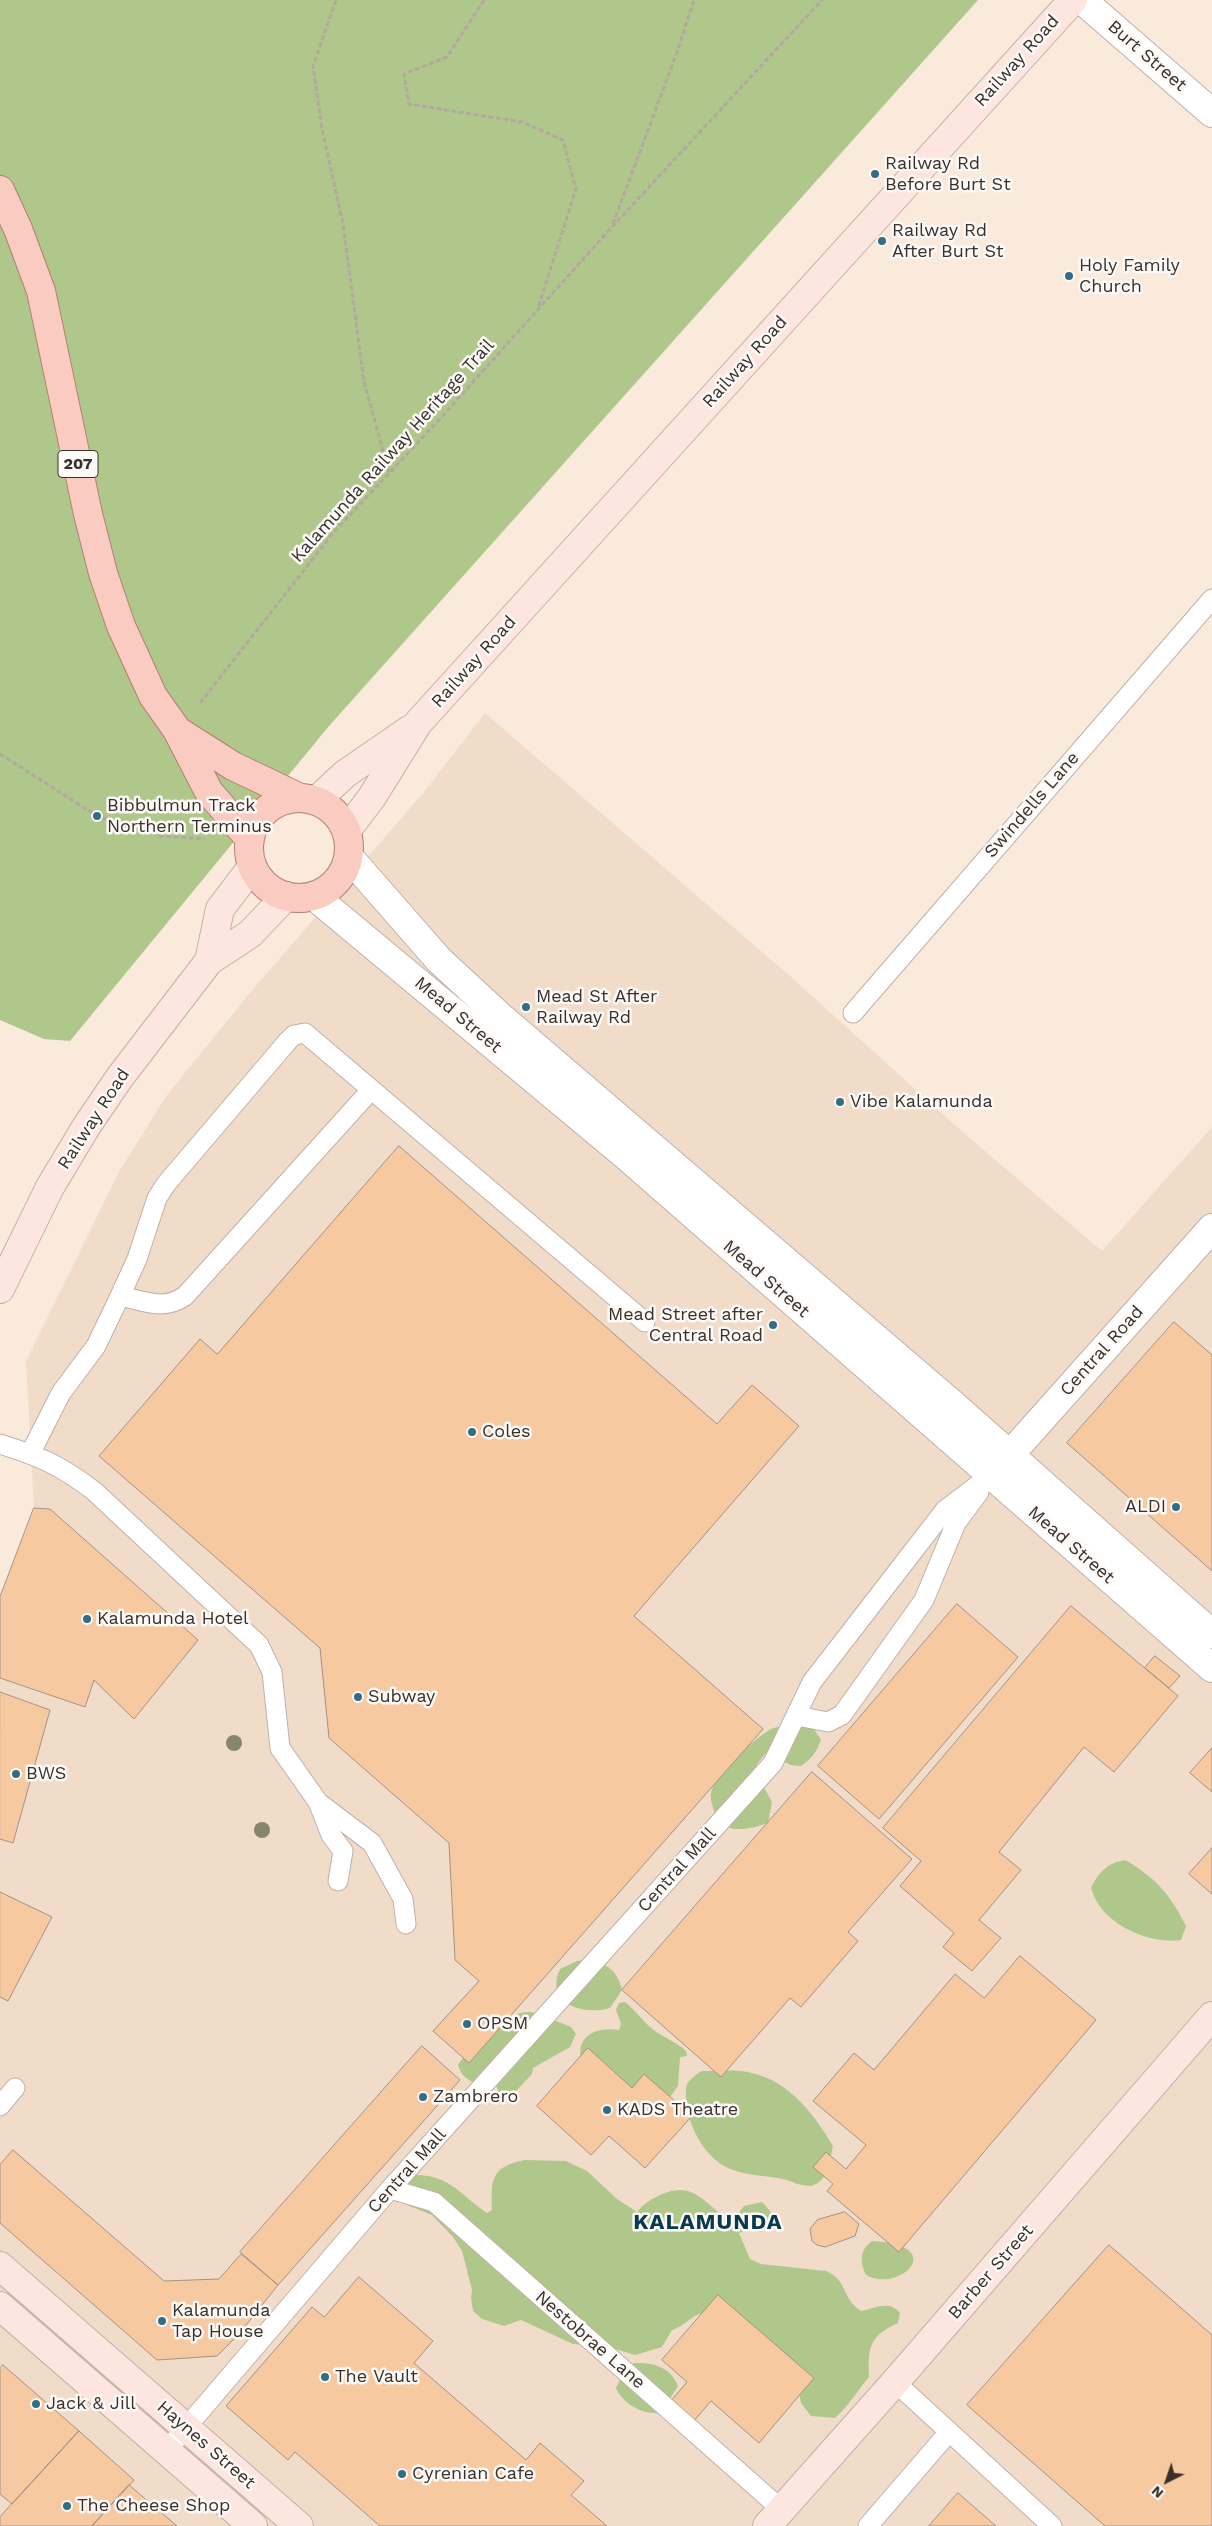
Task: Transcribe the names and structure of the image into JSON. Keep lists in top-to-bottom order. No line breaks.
{"streets":{"main road":["207"],"street":["Burt Street","Railway Road","Mead Street","Central Road","Barber Street","Haynes Street"],"lane":["Swindells Lane","Central Mall","Nestobrae Lane"],"path":["Kalamunda Railway Heritage Trail"]},"crossings":[["Railway Road","207"],["Railway Road","Mead Street"],["Kalamunda Railway Heritage Trail","207"],["207","Mead Street"],["Mead Street","Central Road"],["Central Road","Central Mall"],["Central Mall","Nestobrae Lane"],["Central Mall","Haynes Street"],["Barber Street","Nestobrae Lane"]],"districts":["KALAMUNDA"],"places":["Railway Rd Before Burt St","Railway Rd After Burt St","Holy Family Church","Bibbulmun Track Northern Terminus","Mead St After Railway Rd","Vibe Kalamunda","Mead Street after Central Road","Coles","ALDI","Kalamunda Hotel","Subway","BWS","OPSM","Zambrero","KADS Theatre","Kalamunda Tap House","The Vault","Jack & Jill","Cyrenian Cafe","The Cheese Shop"],"north":"bottom left"}
